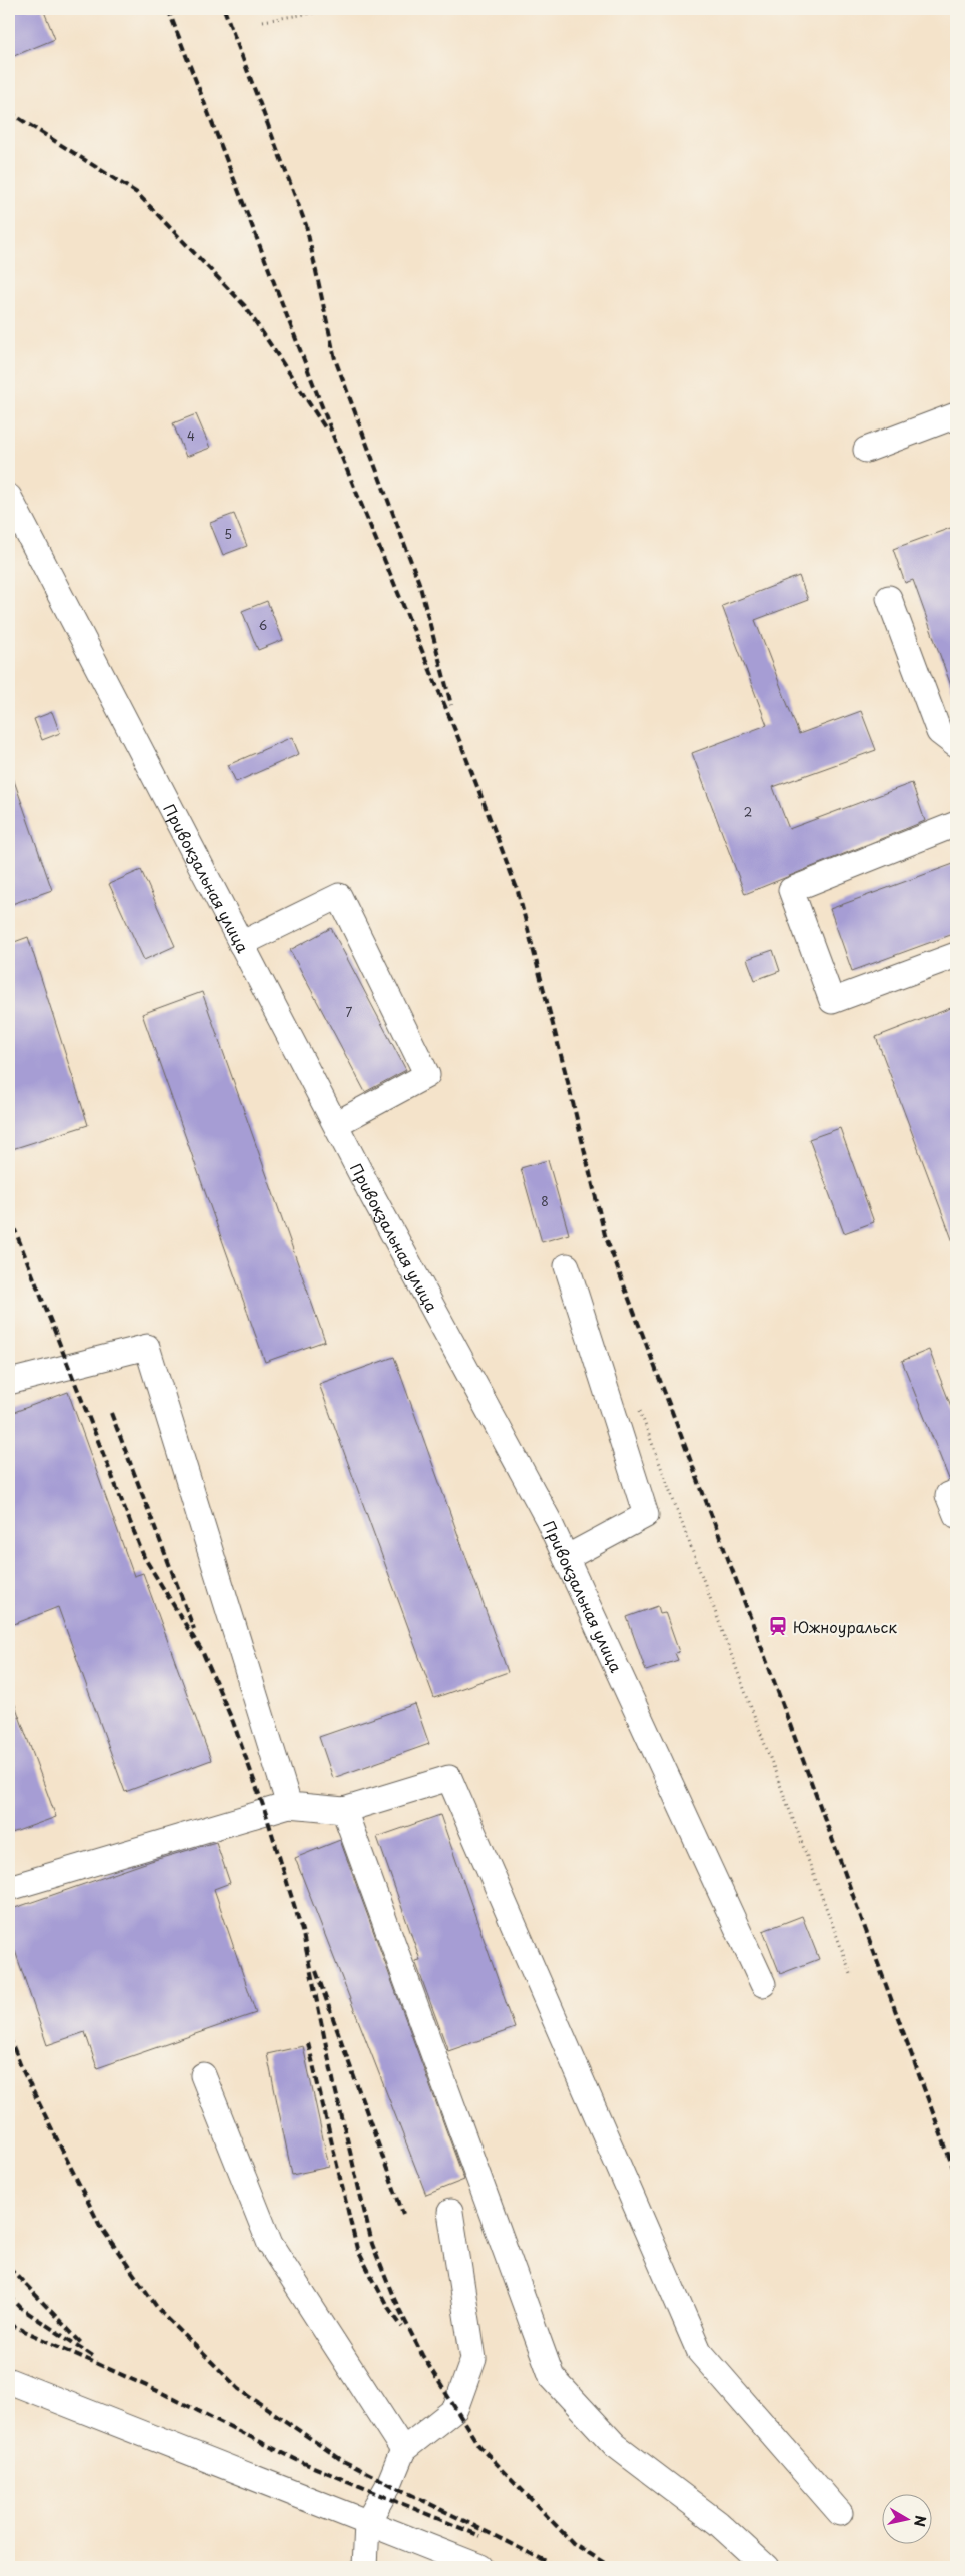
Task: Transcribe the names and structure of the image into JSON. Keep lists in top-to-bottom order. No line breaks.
{"streets":{"street":["Привокзальная улица"]},"places":{"station":["Южноуральск"]},"house_numbers":["4","5","6","2","7","8"],"north":"right"}
